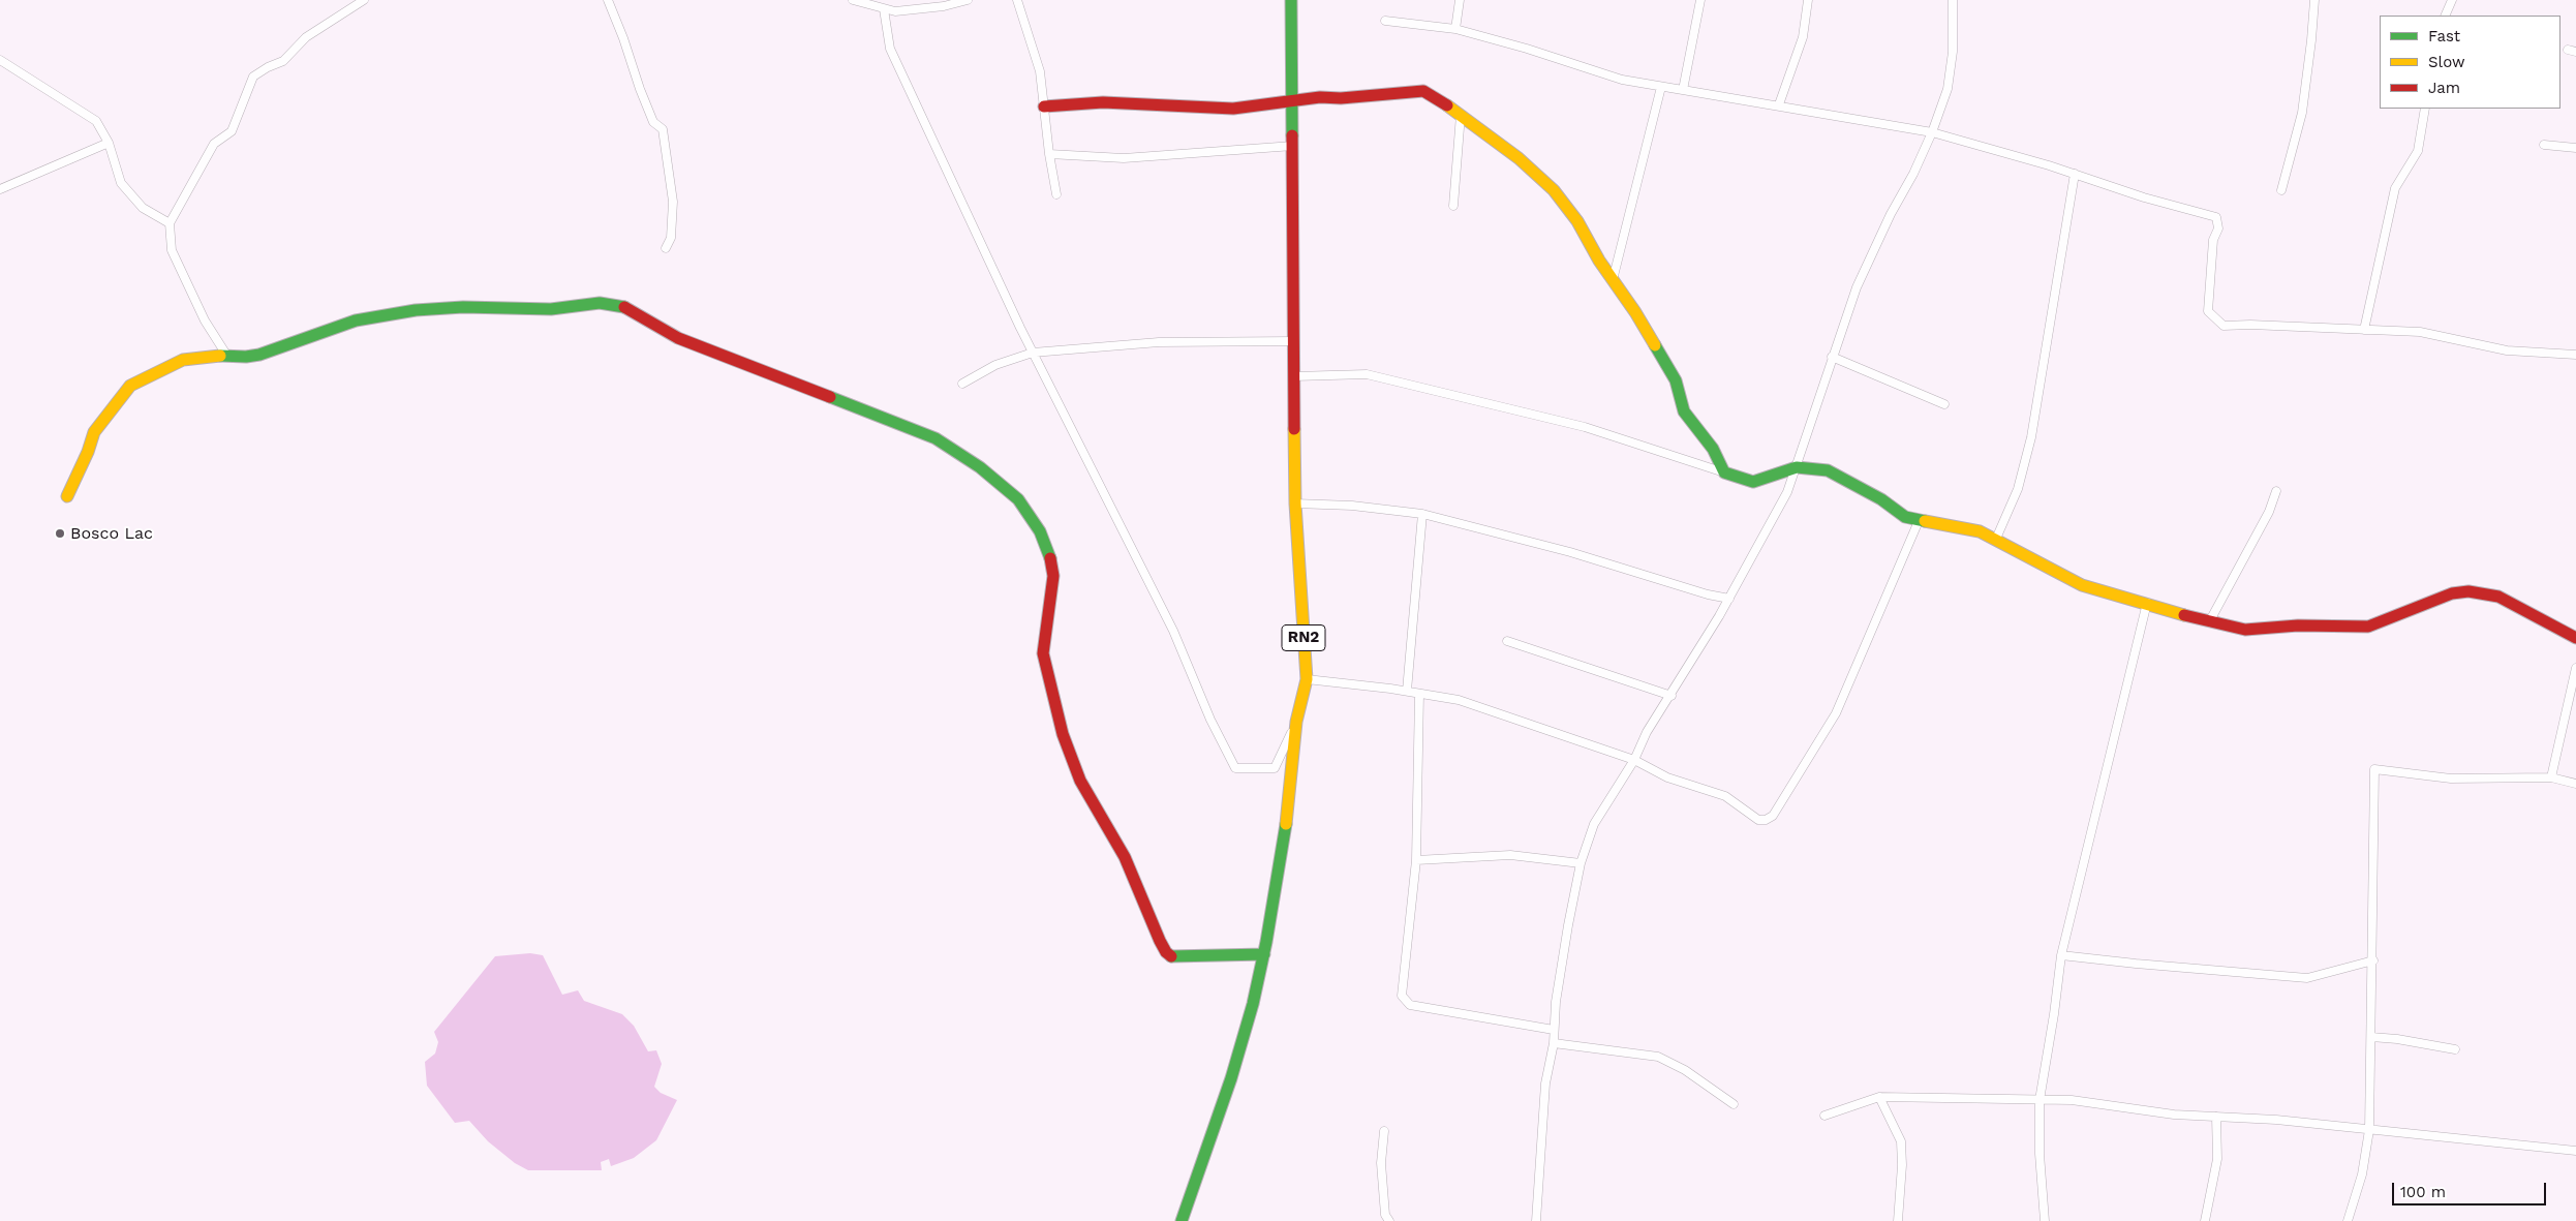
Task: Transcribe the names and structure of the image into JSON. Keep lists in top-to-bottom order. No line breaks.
{"streets":{"main road":["RN2"]},"places":["Bosco Lac"],"legend":["Fast","Slow","Jam"],"scale_bar":"100 m"}
